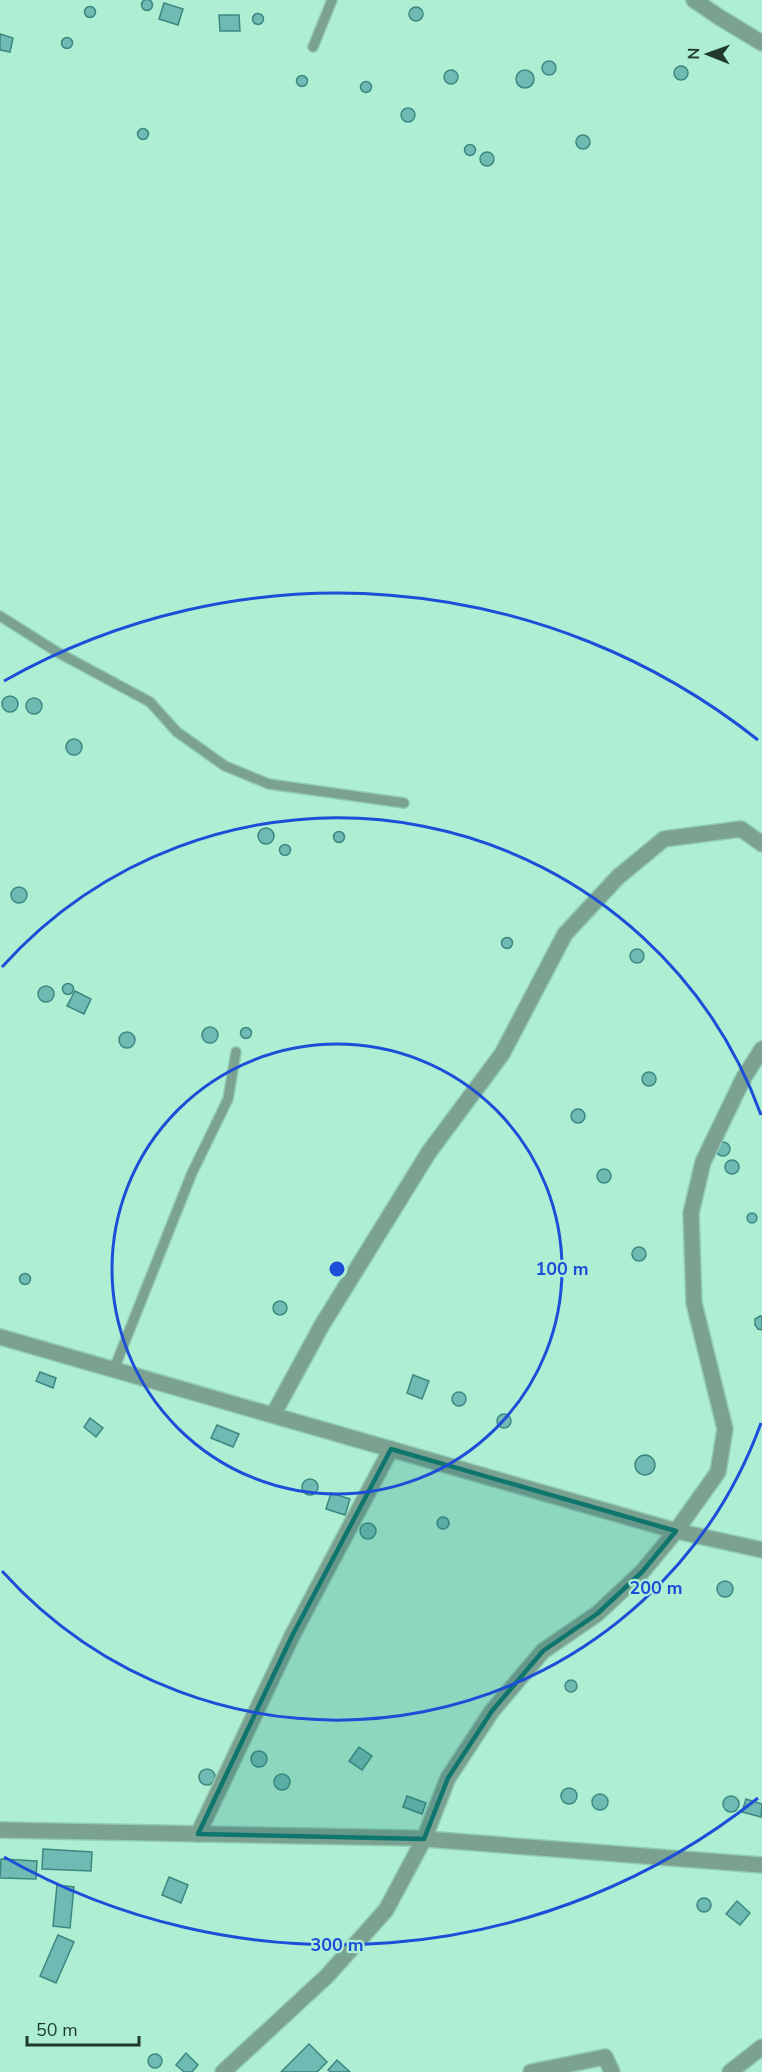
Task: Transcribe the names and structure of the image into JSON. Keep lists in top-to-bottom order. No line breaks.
{"scale_bar":"50 m","north":"left","rings":["100 m","200 m","300 m"]}
